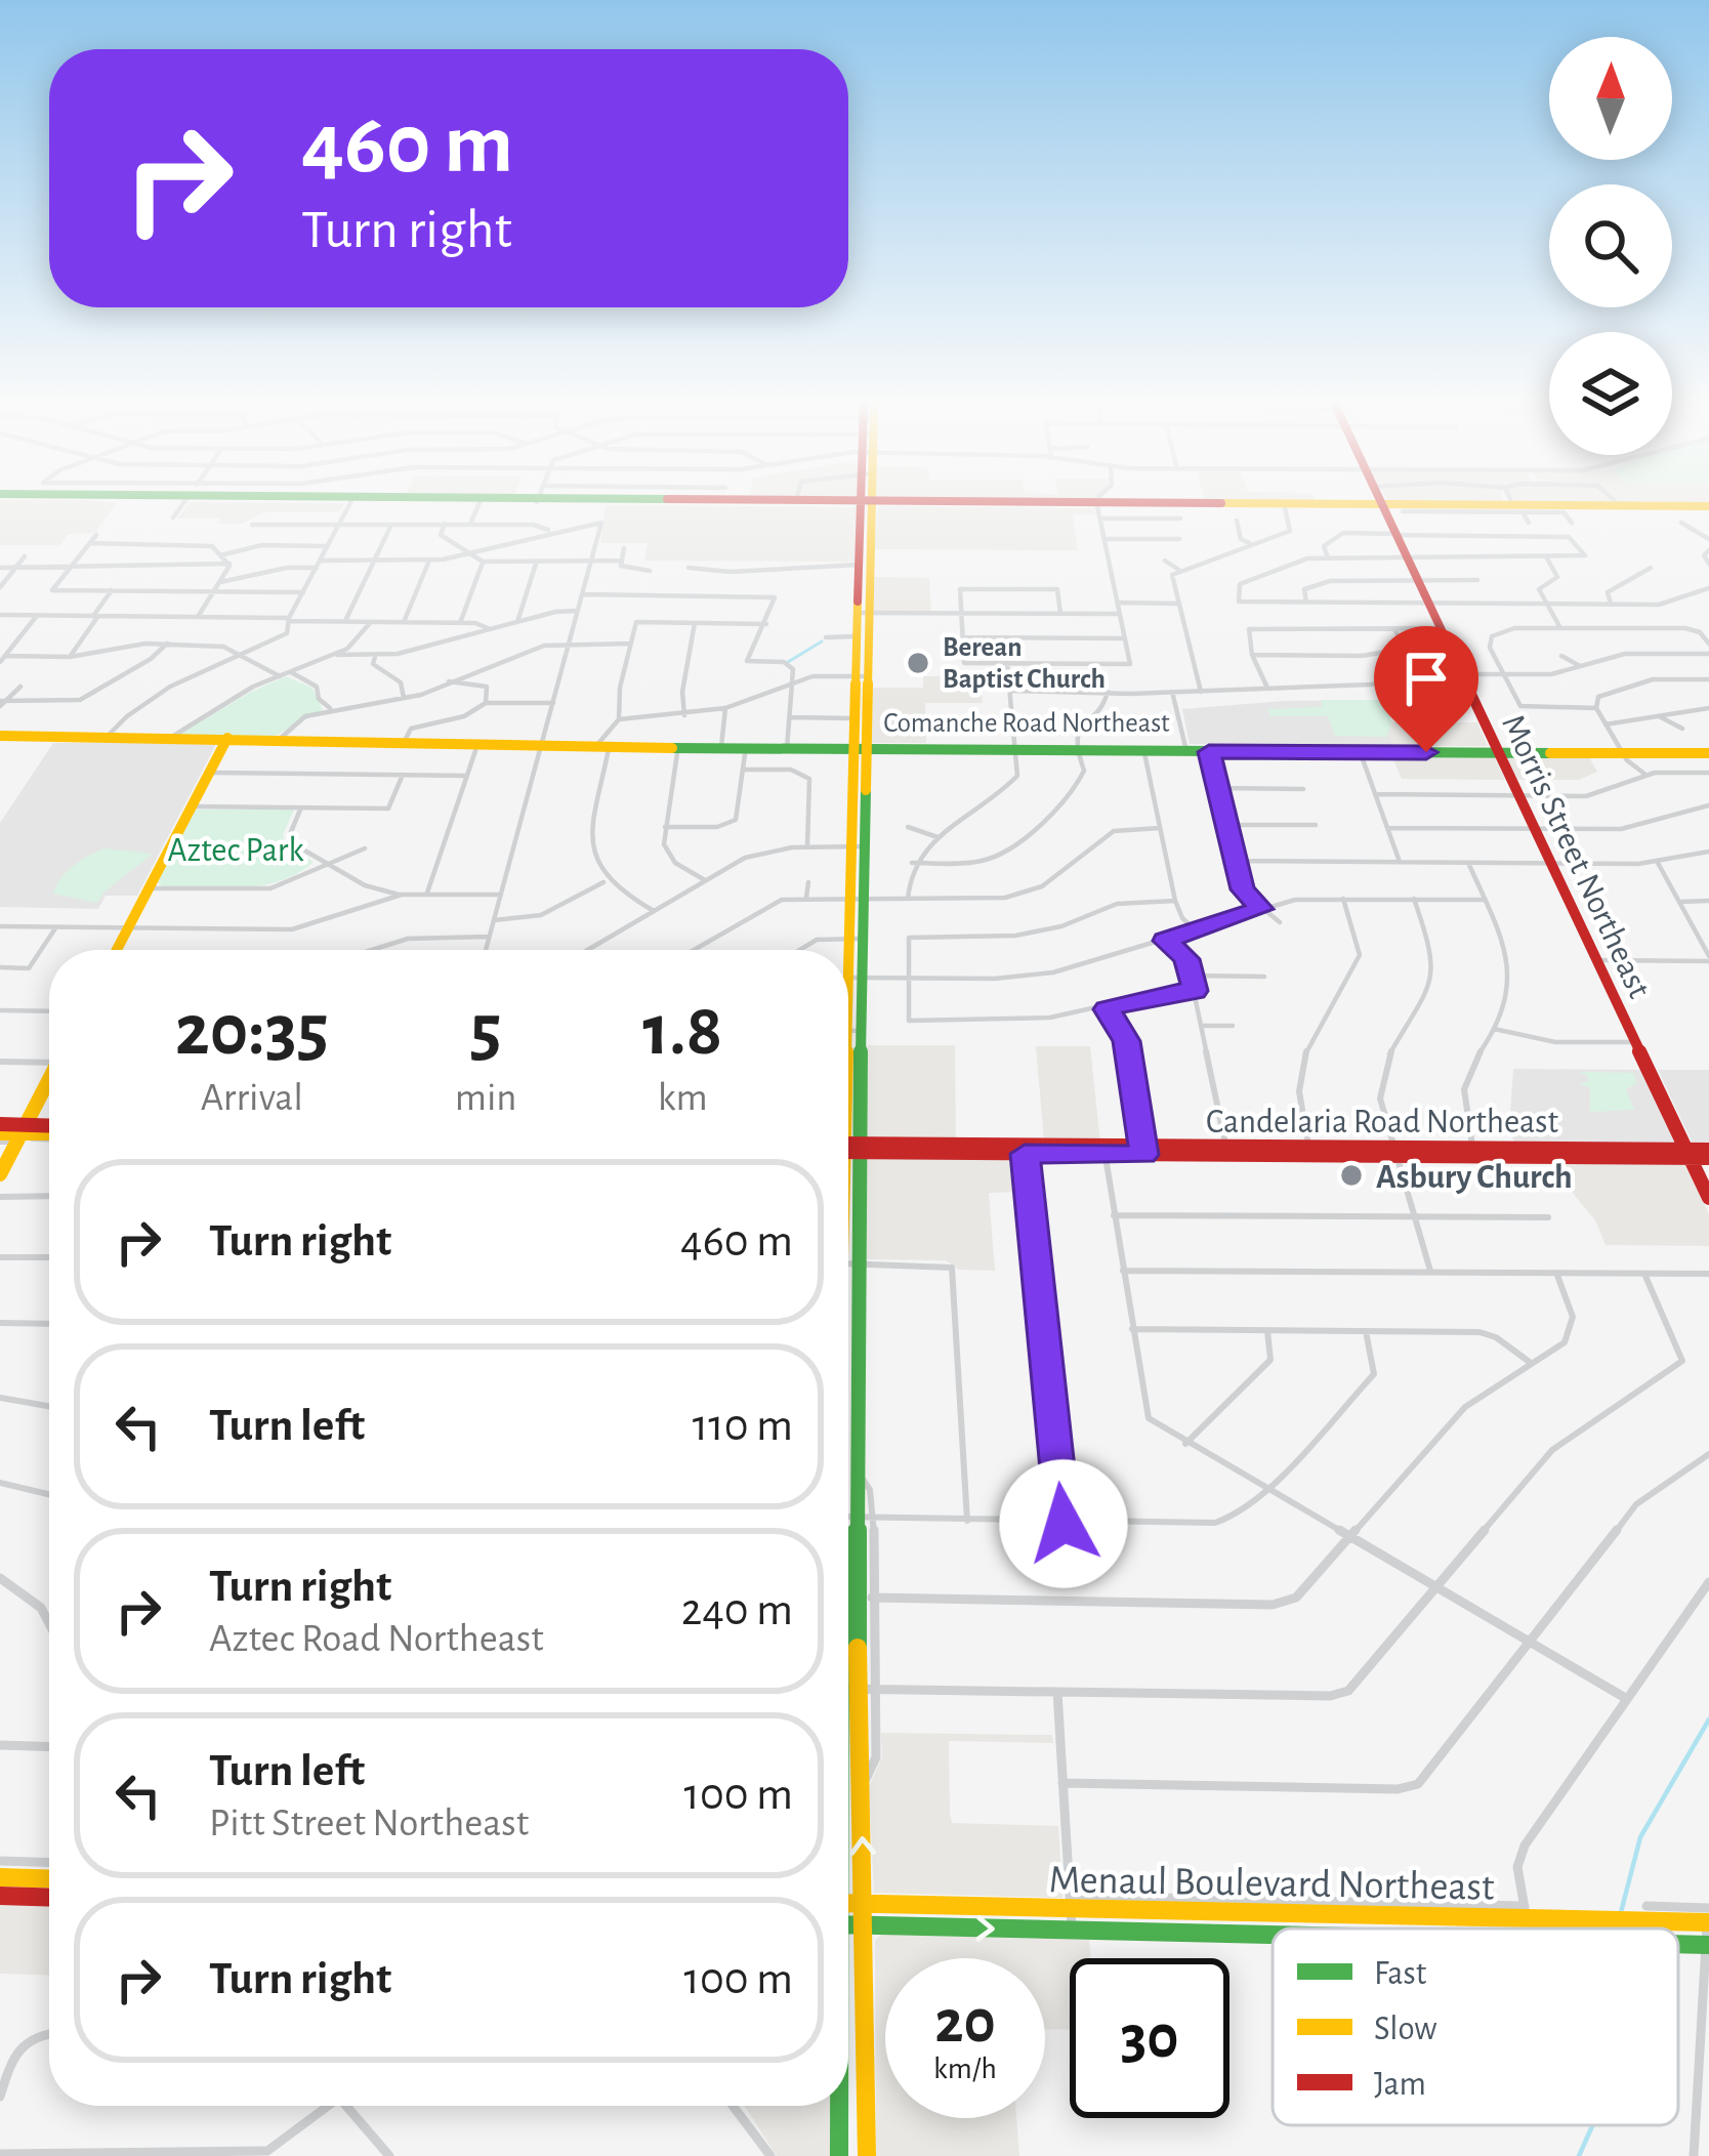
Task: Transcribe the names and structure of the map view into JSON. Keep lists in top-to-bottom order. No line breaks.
{"streets":{"main road":["Comanche Road Northeast","Morris Street Northeast","Candelaria Road Northeast","Menaul Boulevard Northeast"]},"crossings":[["Comanche Road Northeast","Morris Street Northeast"],["Morris Street Northeast","Candelaria Road Northeast"]],"parks":["Aztec Park"],"places":["Berean Baptist Church","Asbury Church"],"legend":["Fast","Slow","Jam"],"north":"top","page":{"turn":["460 m","Turn right"],"eta":["20:35","Arrival","5","min","1.8","km"],"list":[{"name":"Turn right","value":"460 m"},{"name":"Turn left","value":"110 m"},{"name":"Turn right","note":"Aztec Road Northeast","value":"240 m"},{"name":"Turn left","note":"Pitt Street Northeast","value":"100 m"},{"name":"Turn right","value":"100 m"}],"speed":"20 km/h","limit":"30"}}
